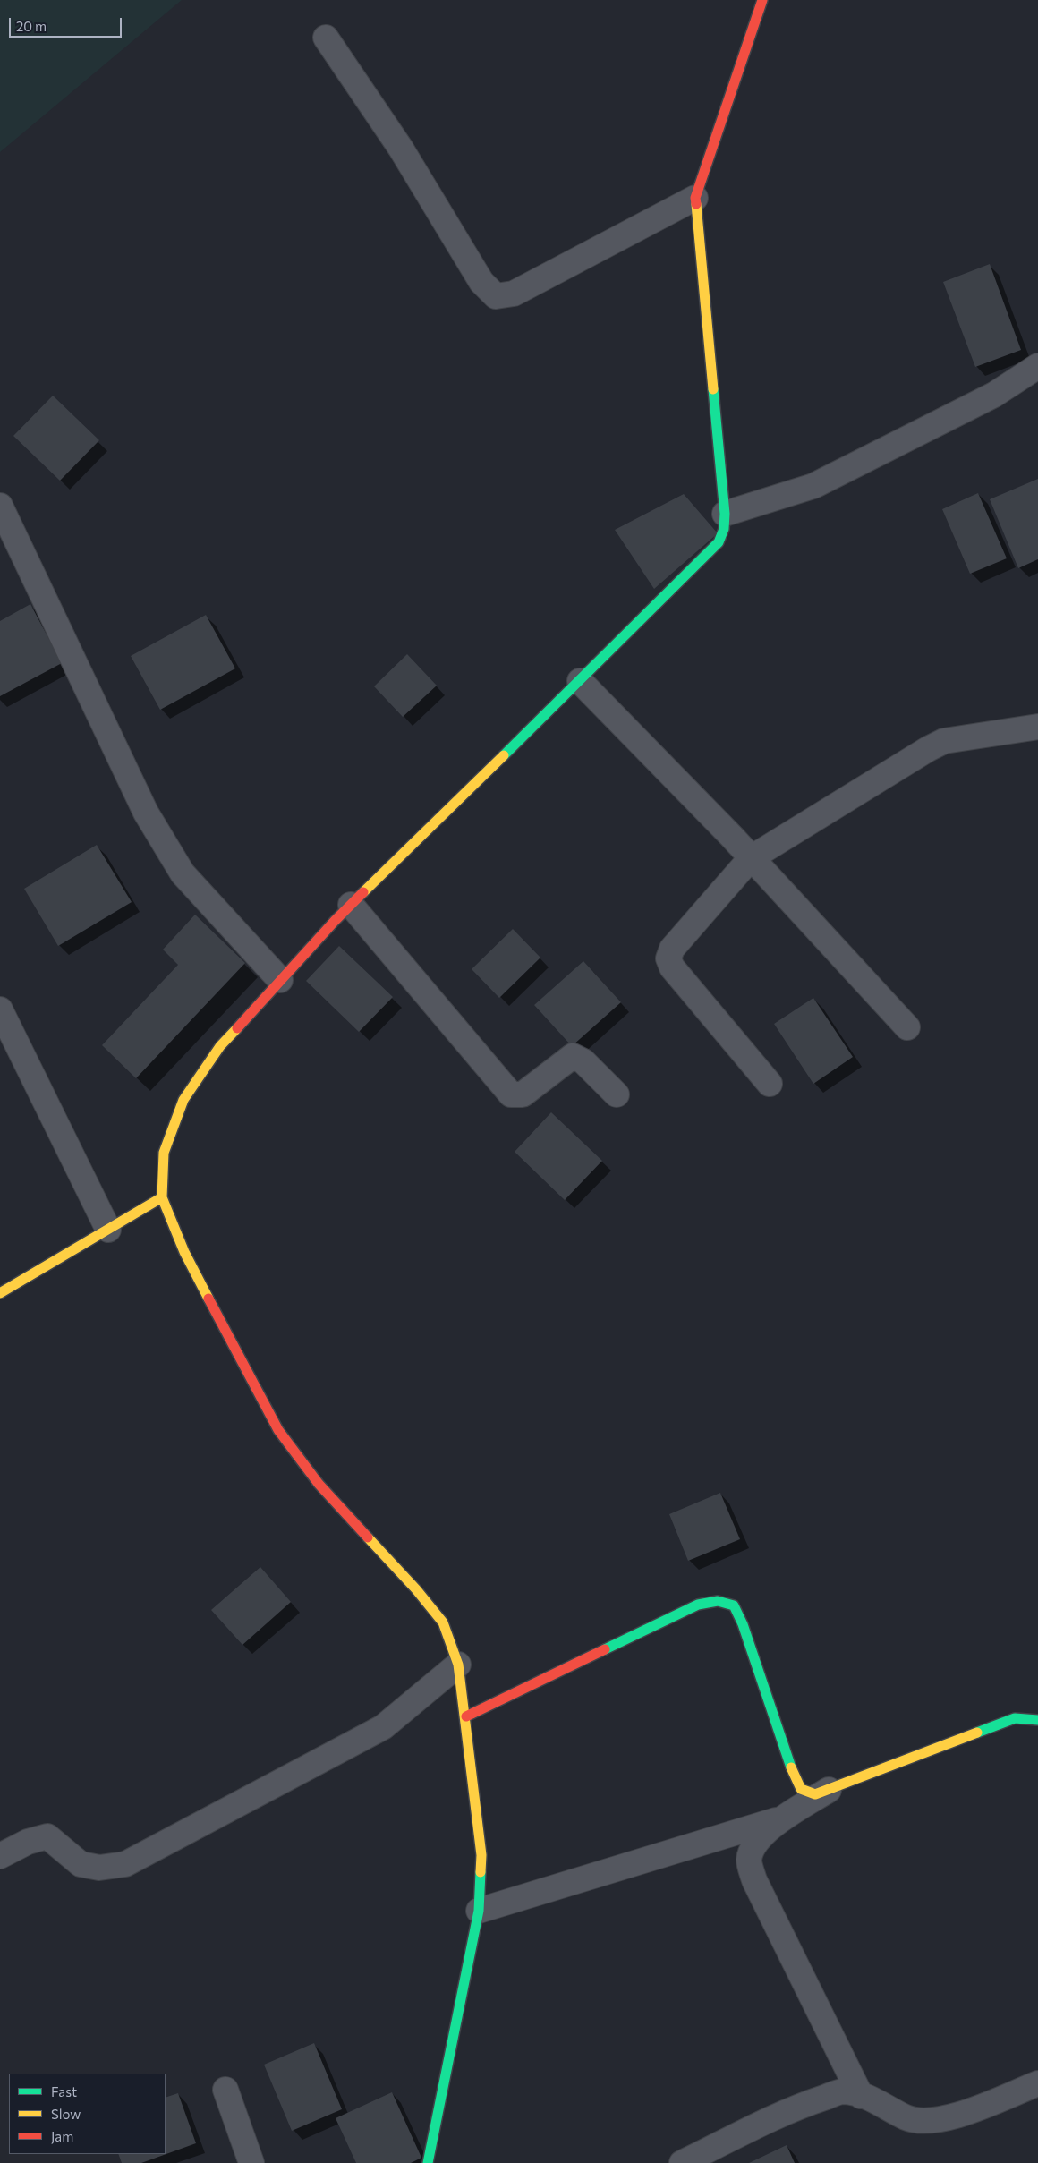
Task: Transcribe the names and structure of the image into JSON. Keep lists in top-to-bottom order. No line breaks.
{"legend":["Fast","Slow","Jam"],"scale_bar":"20 m"}
